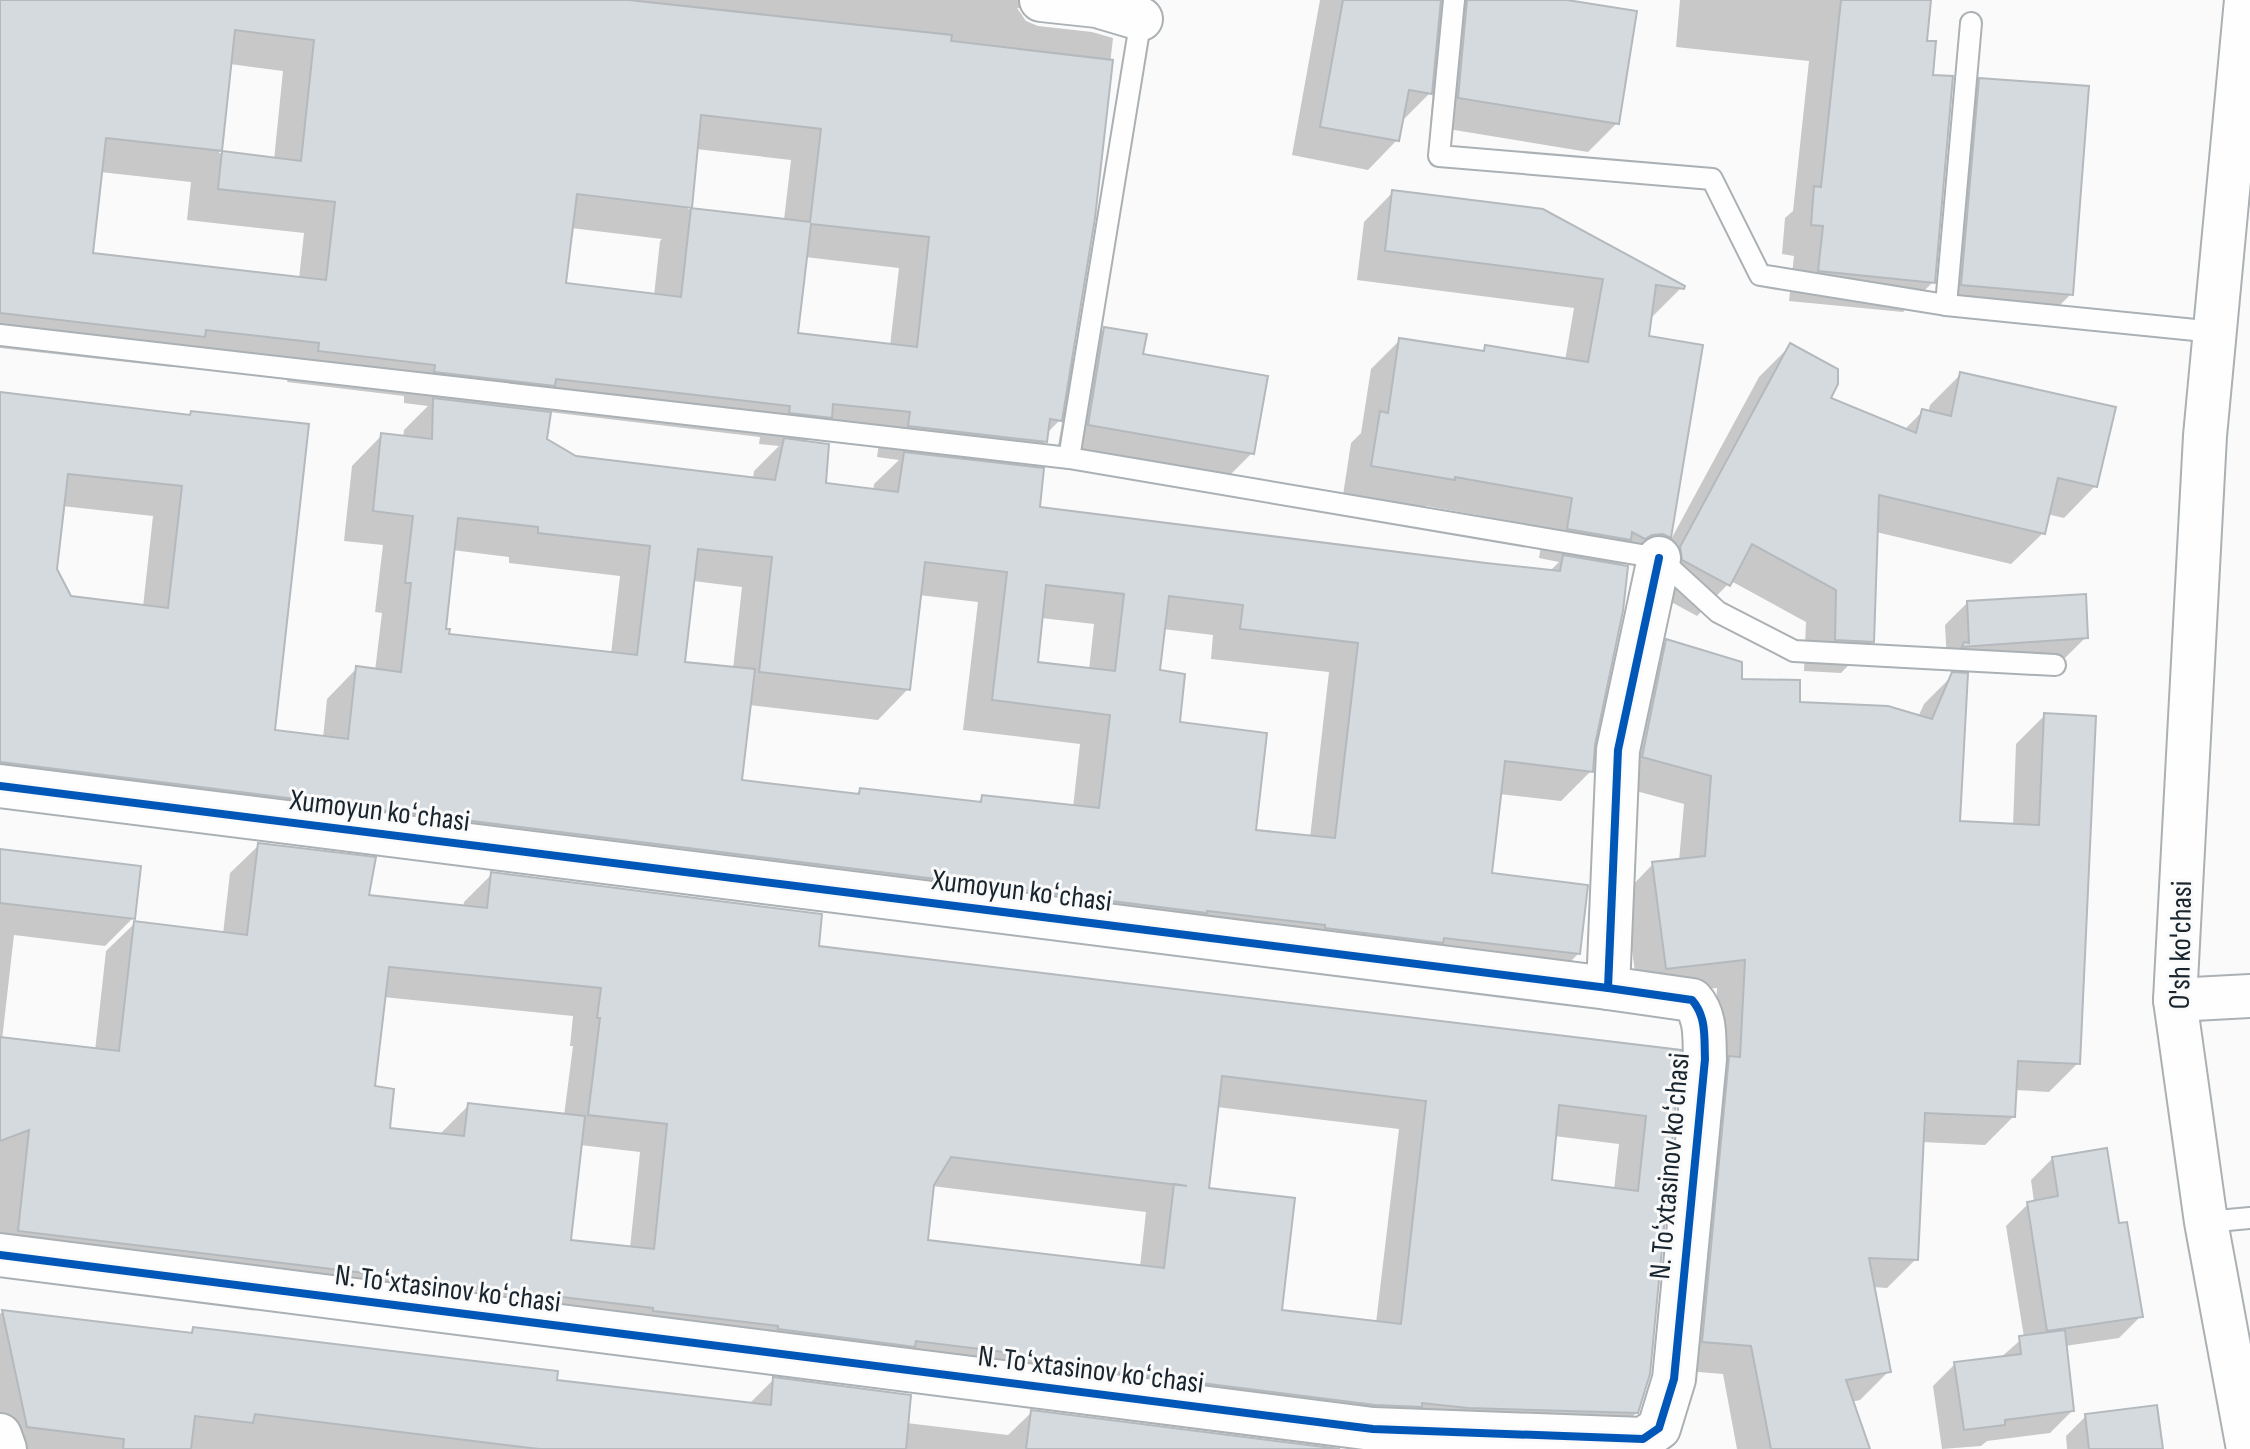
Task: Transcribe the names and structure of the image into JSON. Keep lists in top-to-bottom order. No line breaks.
{"streets":{"street":["Xumoyun koʻchasi","O'sh ko'chasi","N. Toʻxtasinov koʻchasi"]},"crossings":[["Xumoyun koʻchasi","N. Toʻxtasinov koʻchasi"]]}
